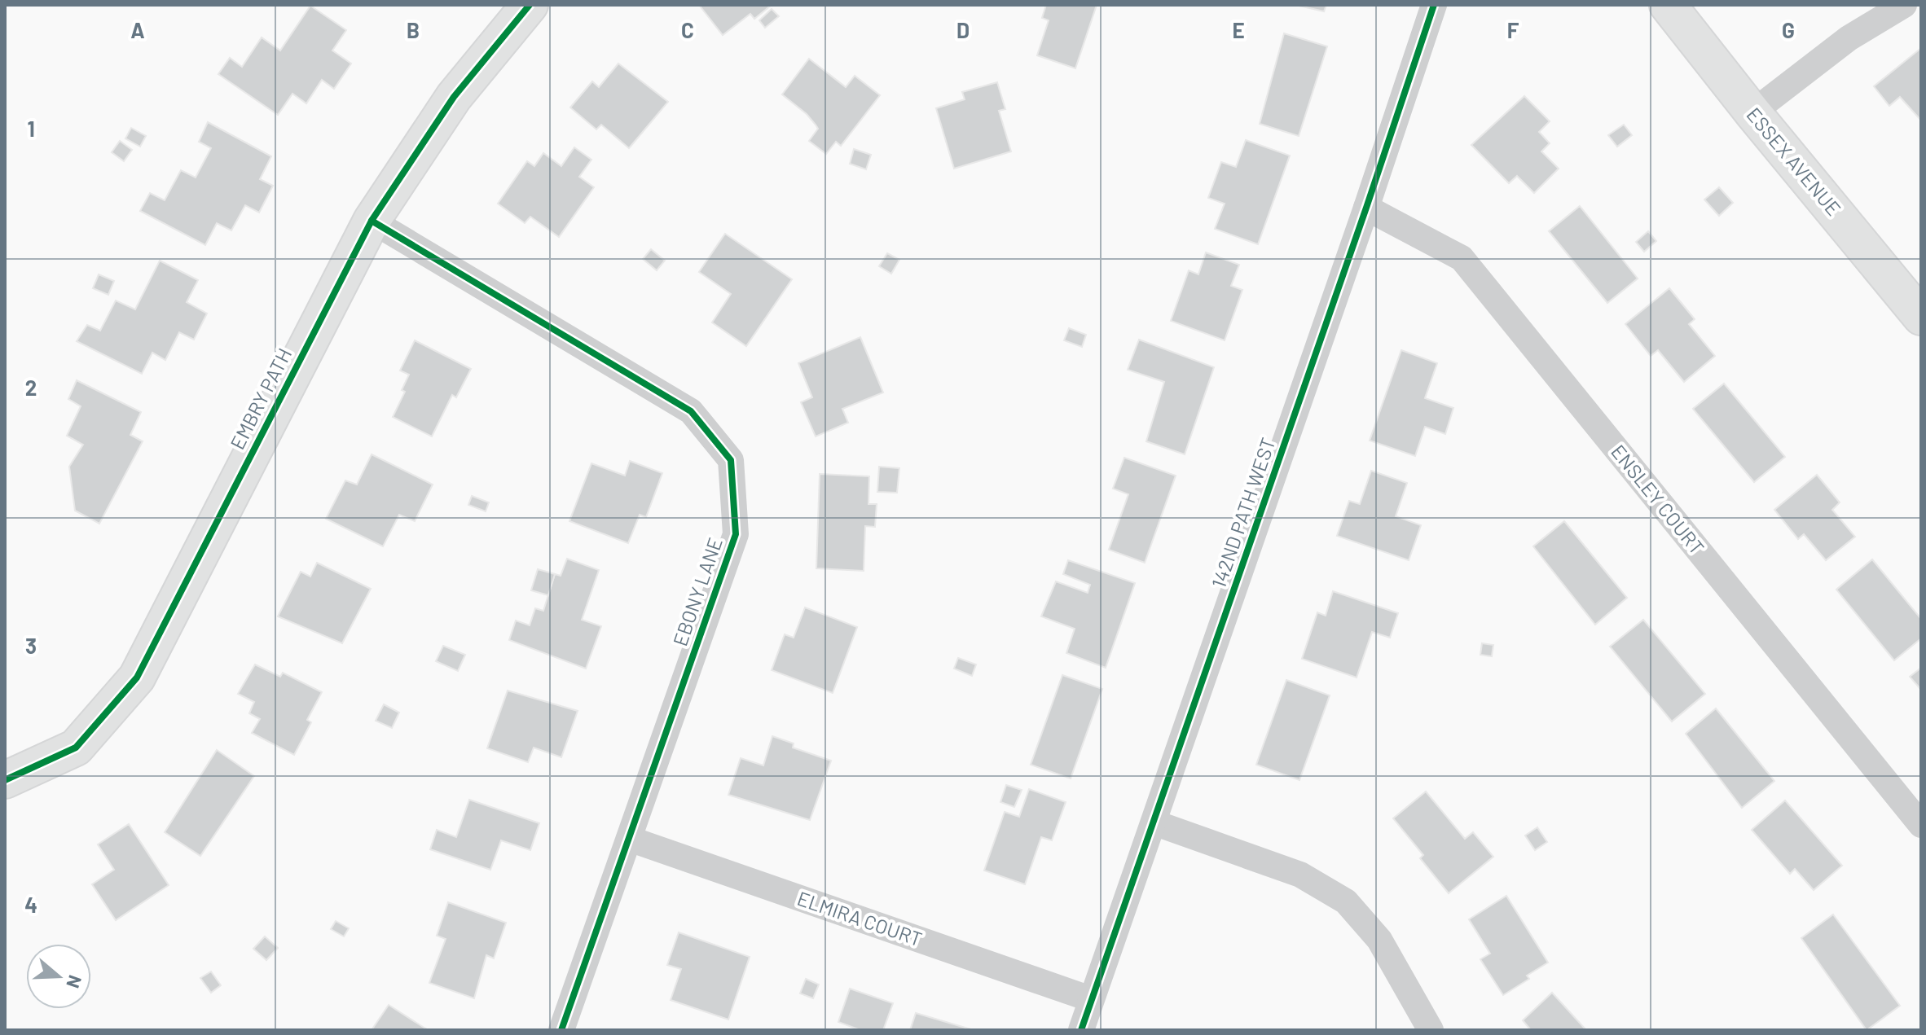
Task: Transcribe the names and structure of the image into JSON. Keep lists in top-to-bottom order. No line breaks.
{"streets":{"street":["ESSEX AVENUE","EMBRY PATH","ENSLEY COURT","142ND PATH WEST","EBONY LANE","ELMIRA COURT"]},"crossings":[["EMBRY PATH","EBONY LANE"],["ENSLEY COURT","142ND PATH WEST"],["142ND PATH WEST","ELMIRA COURT"],["EBONY LANE","ELMIRA COURT"]],"north":"right","grid":{"columns":["A","B","C","D","E","F","G"],"rows":["1","2","3","4"]}}
